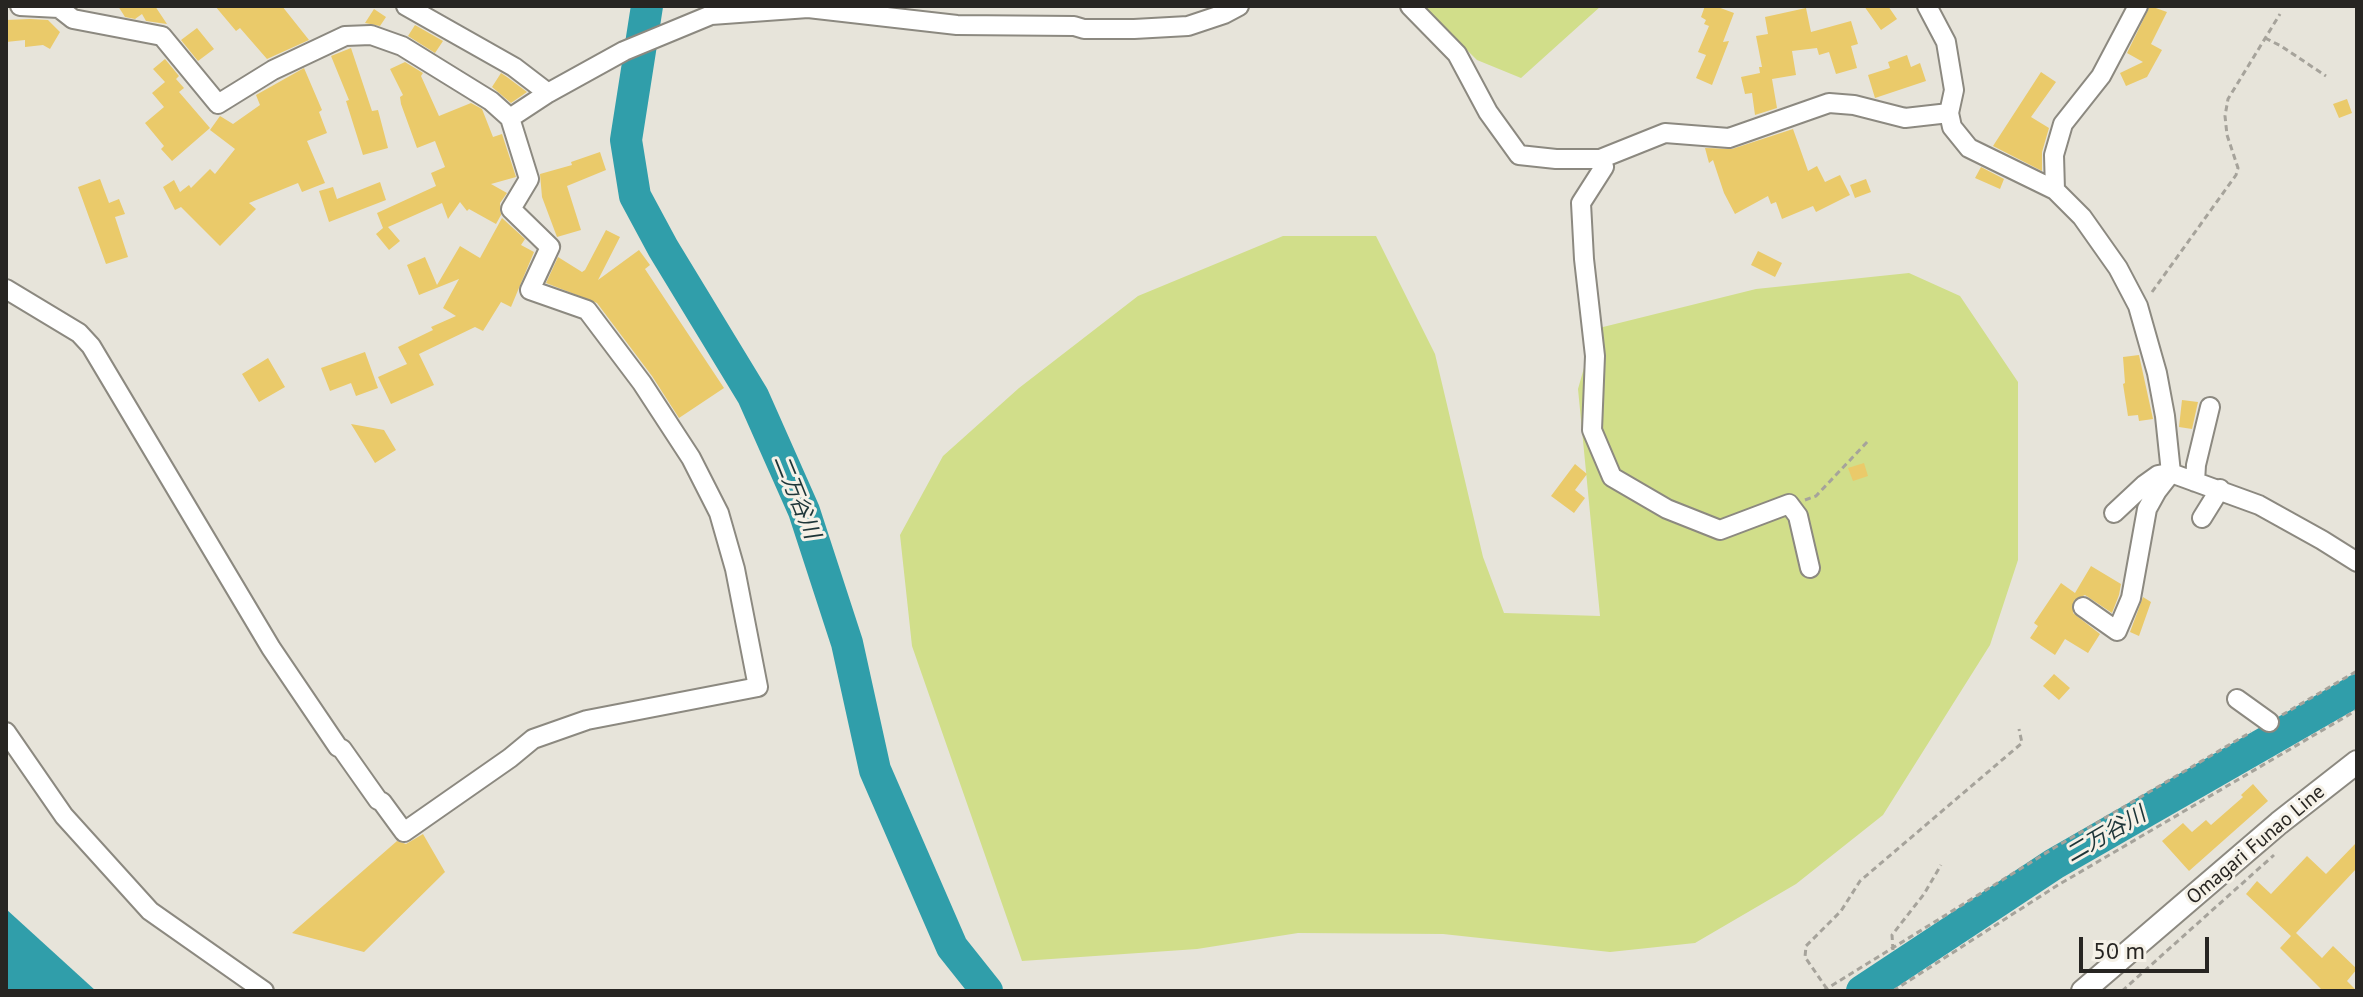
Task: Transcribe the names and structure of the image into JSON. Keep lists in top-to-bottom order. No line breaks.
{"streets":{"main road":["Omagari Funao Line"]},"water":["二万谷川"],"scale_bar":"50 m"}
